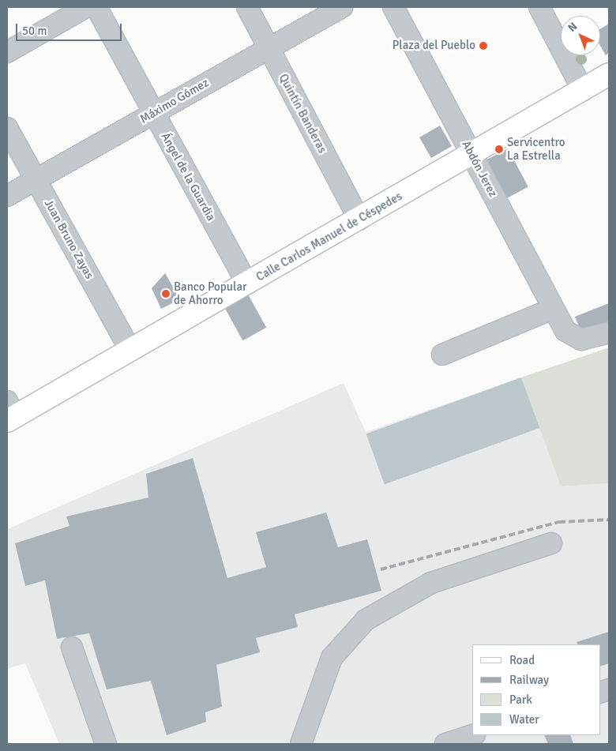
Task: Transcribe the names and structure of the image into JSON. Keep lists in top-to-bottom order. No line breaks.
{"streets":{"main road":["Calle Carlos Manuel de Céspedes"],"street":["Máximo Gómez","Quintín Banderas","Abdón Jerez","Ángel de la Guardia","Juan Bruno Zayas"]},"crossings":[["Máximo Gómez","Quintín Banderas"],["Máximo Gómez","Ángel de la Guardia"],["Máximo Gómez","Juan Bruno Zayas"],["Quintín Banderas","Calle Carlos Manuel de Céspedes"],["Abdón Jerez","Calle Carlos Manuel de Céspedes"],["Ángel de la Guardia","Calle Carlos Manuel de Céspedes"],["Calle Carlos Manuel de Céspedes","Juan Bruno Zayas"]],"places":["Plaza del Pueblo","Servicentro La Estrella","Banco Popular de Ahorro"],"legend":["Road","Railway","Park","Water"],"scale_bar":"50 m","north":"top left"}
